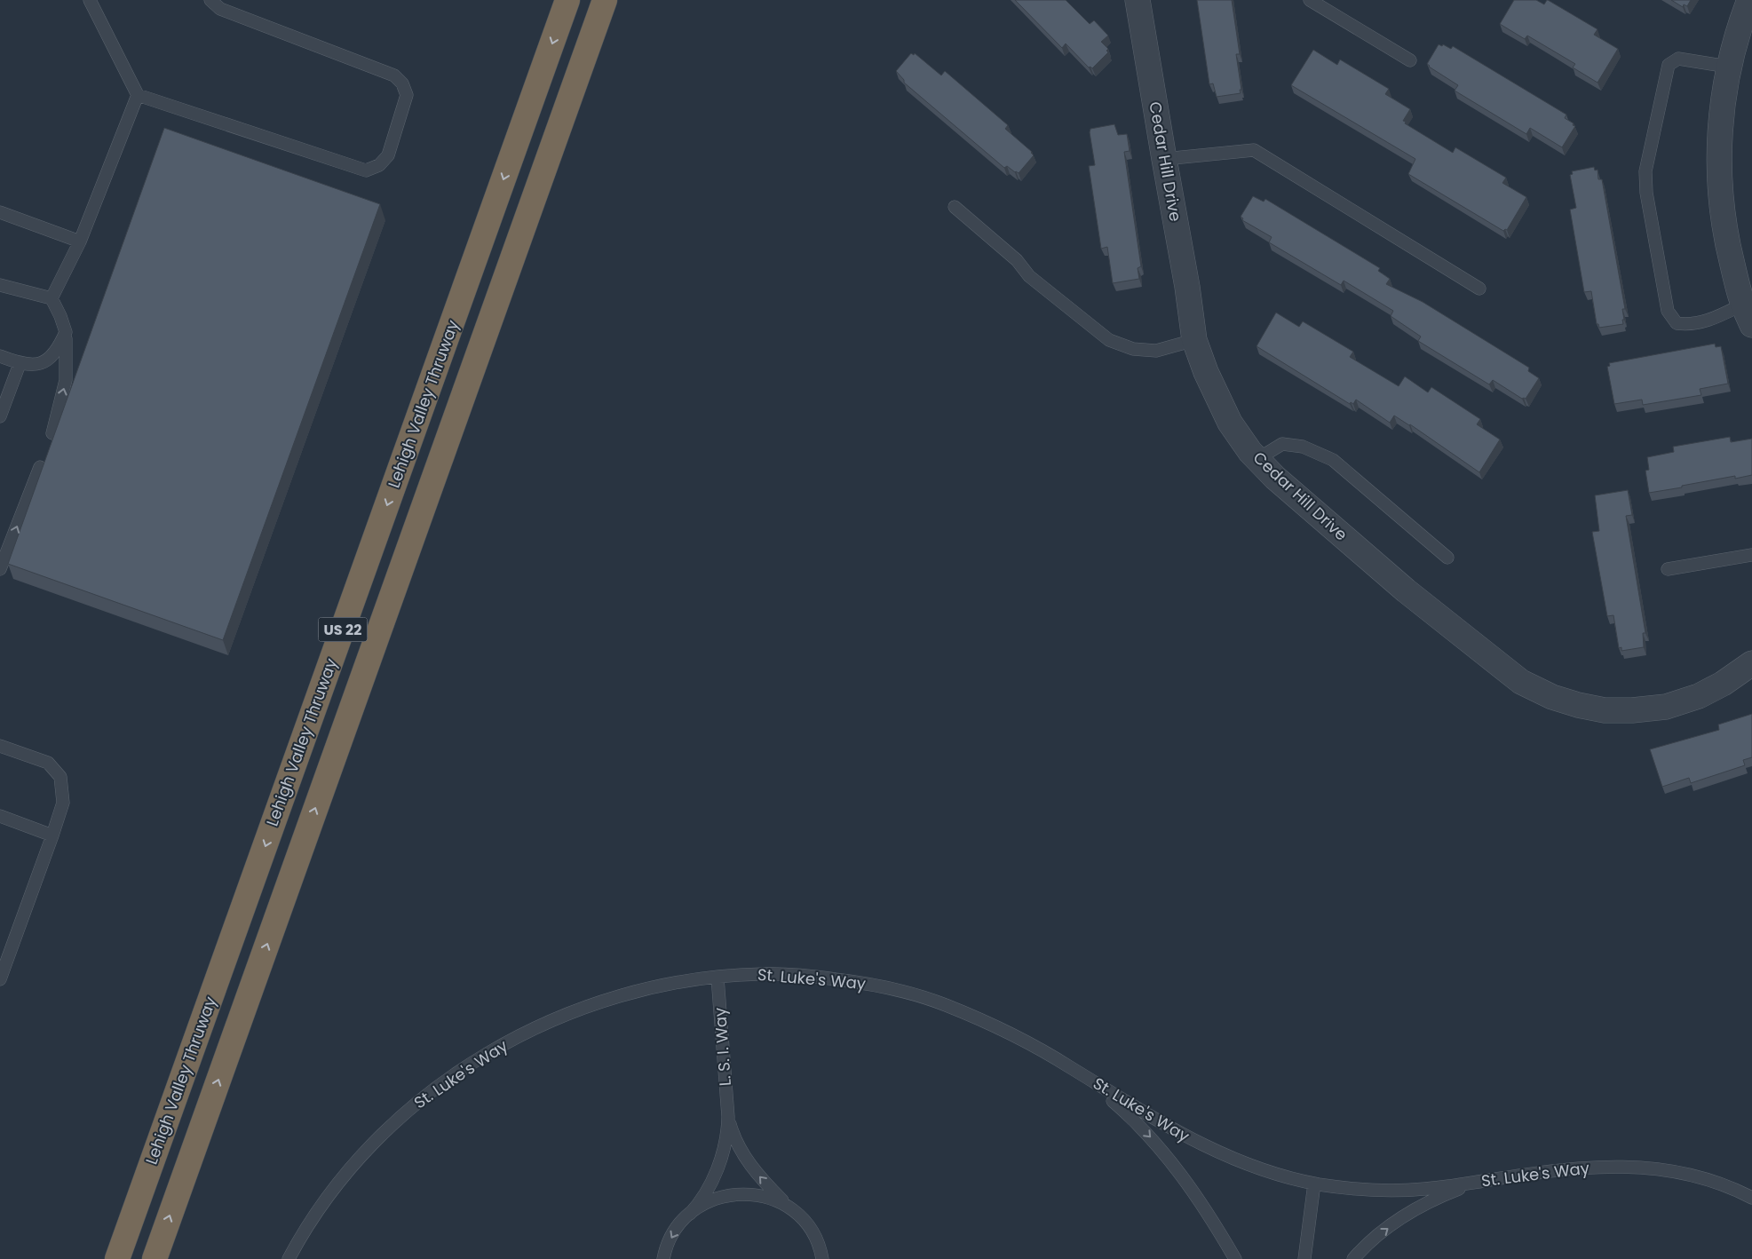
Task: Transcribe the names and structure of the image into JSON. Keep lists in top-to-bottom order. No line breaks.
{"streets":{"highway":["Lehigh Valley Thruway","US 22"],"street":["Cedar Hill Drive"],"lane":["St. Luke's Way","L. S. I. Way"]},"crossings":[["St. Luke's Way","L. S. I. Way"]]}
